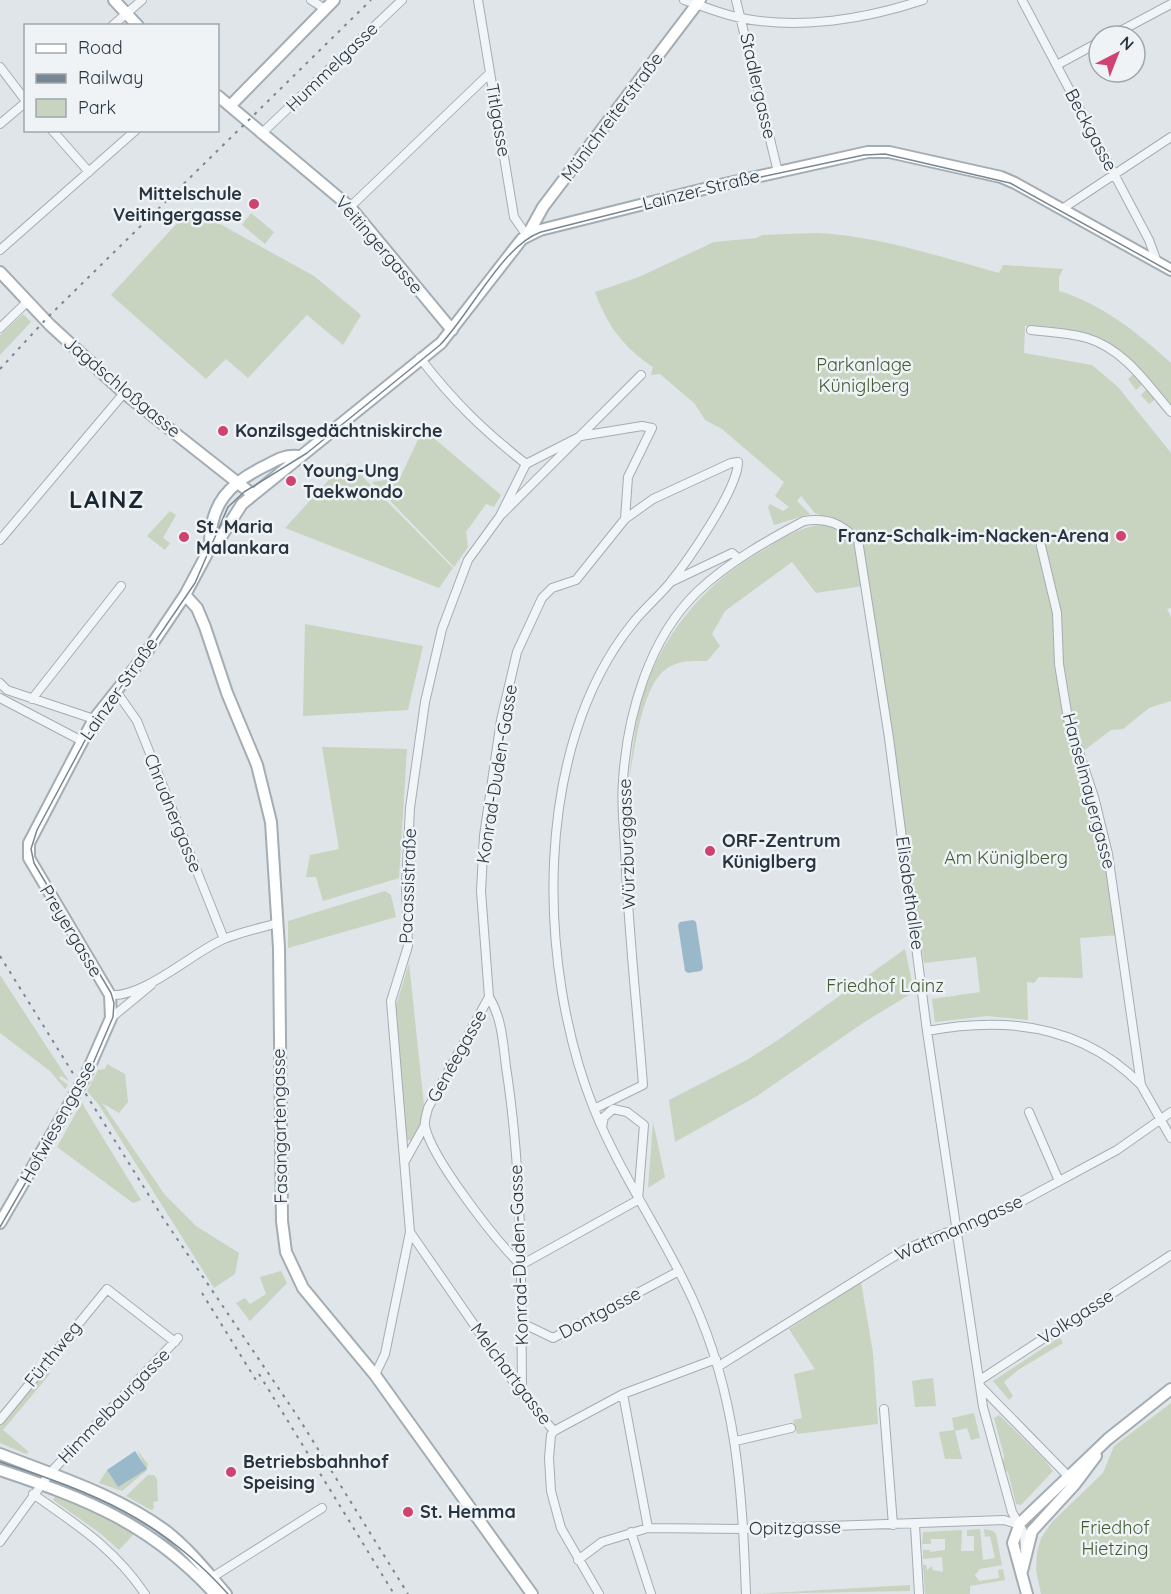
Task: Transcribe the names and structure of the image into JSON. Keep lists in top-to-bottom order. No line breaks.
{"streets":{"main road":["Münichreiterstraße","Lainzer Straße","Veitingergasse","Jagdschloßgasse","Preyergasse","Hofwiesengasse","Fasangartengasse"],"street":["Hummelgasse","Stadlergasse","Titlgasse","Beckgasse","Konrad-Duden-Gasse","Hanselmayergasse","Chrudnergasse","Würzburggasse","Pacassistraße","Elisabethallee","Genéegasse","Wattmanngasse","Dontgasse","Volkgasse","Fürthweg","Melchartgasse","Himmelbaurgasse","Opitzgasse"]},"crossings":[["Hummelgasse","Veitingergasse"],["Stadlergasse","Lainzer Straße"],["Münichreiterstraße","Titlgasse"],["Münichreiterstraße","Lainzer Straße"],["Titlgasse","Lainzer Straße"],["Beckgasse","Lainzer Straße"],["Lainzer Straße","Veitingergasse"],["Lainzer Straße","Jagdschloßgasse"],["Lainzer Straße","Chrudnergasse"],["Lainzer Straße","Preyergasse"],["Lainzer Straße","Fasangartengasse"],["Konrad-Duden-Gasse","Genéegasse"],["Konrad-Duden-Gasse","Dontgasse"],["Konrad-Duden-Gasse","Melchartgasse"],["Hanselmayergasse","Wattmanngasse"],["Chrudnergasse","Hofwiesengasse"],["Würzburggasse","Elisabethallee"],["Pacassistraße","Fasangartengasse"],["Pacassistraße","Melchartgasse"],["Elisabethallee","Wattmanngasse"],["Elisabethallee","Volkgasse"],["Elisabethallee","Opitzgasse"],["Preyergasse","Hofwiesengasse"],["Hofwiesengasse","Fasangartengasse"],["Wattmanngasse","Melchartgasse"],["Fürthweg","Himmelbaurgasse"],["Melchartgasse","Opitzgasse"]],"districts":["LAINZ"],"parks":["Parkanlage Küniglberg","Am Küniglberg","Friedhof Lainz","Friedhof Hietzing"],"places":["Mittelschule Veitingergasse","Konzilsgedächtniskirche","Young-Ung Taekwondo","Franz-Schalk-im-Nacken-Arena","St. Maria Malankara","ORF-Zentrum Küniglberg","Betriebsbahnhof Speising","St. Hemma"],"legend":["Road","Railway","Park"],"north":"top right"}
